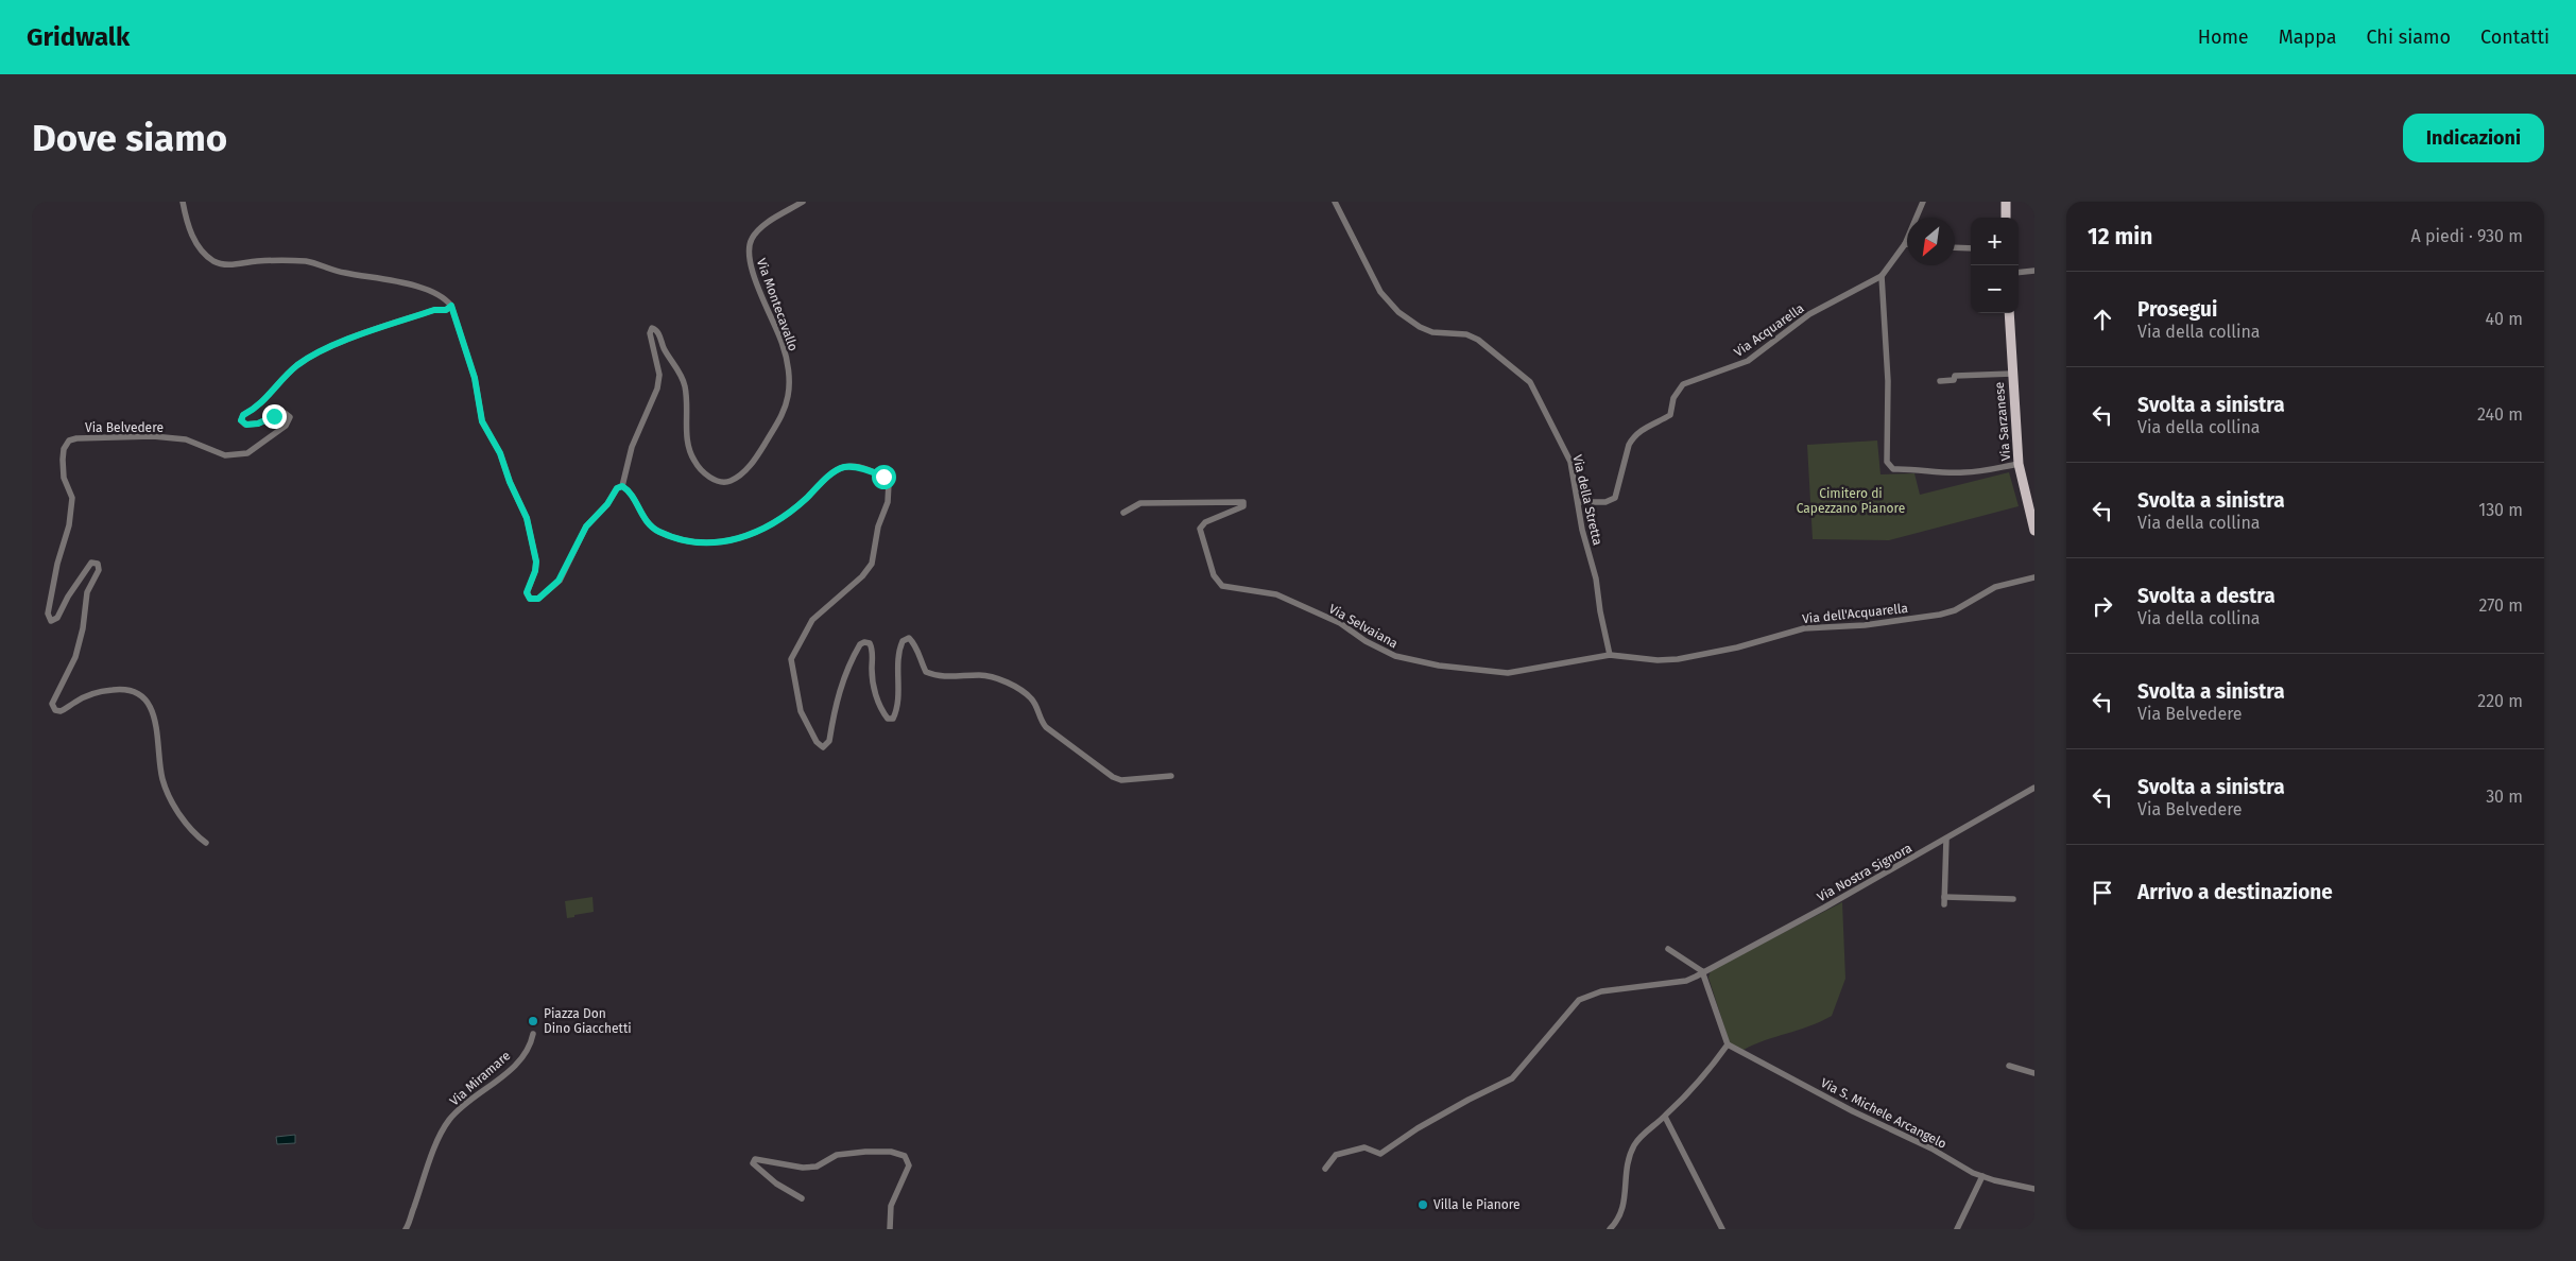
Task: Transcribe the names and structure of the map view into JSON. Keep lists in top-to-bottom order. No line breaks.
{"streets":{"main road":["Via Sarzanese"],"street":["Via Montecavallo","Via Acquarella","Via Belvedere","Via della Stretta","Via dell'Acquarella","Via Selvaiana","Via Nostra Signora","Via Miramare","Via S. Michele Arcangelo"]},"crossings":[["Via Acquarella","Via della Stretta"],["Via della Stretta","Via dell'Acquarella"],["Via della Stretta","Via Selvaiana"],["Via dell'Acquarella","Via Selvaiana"]],"parks":["Cimitero di Capezzano Pianore"],"places":["Piazza Don Dino Giacchetti","Villa le Pianore"],"north":"bottom left","page":{"header":"Gridwalk","nav":["Home","Mappa","Chi siamo","Contatti"],"buttons":"Indicazioni","title":"Dove siamo","heading":["12 min","A piedi · 930 m"],"map_buttons":["+","−"],"list":[["Prosegui","Via della collina","40 m"],["Svolta a sinistra","Via della collina","240 m"],["Svolta a sinistra","Via della collina","130 m"],["Svolta a destra","Via della collina","270 m"],["Svolta a sinistra","Via Belvedere","220 m"],["Svolta a sinistra","Via Belvedere","30 m"],"Arrivo a destinazione"]}}
